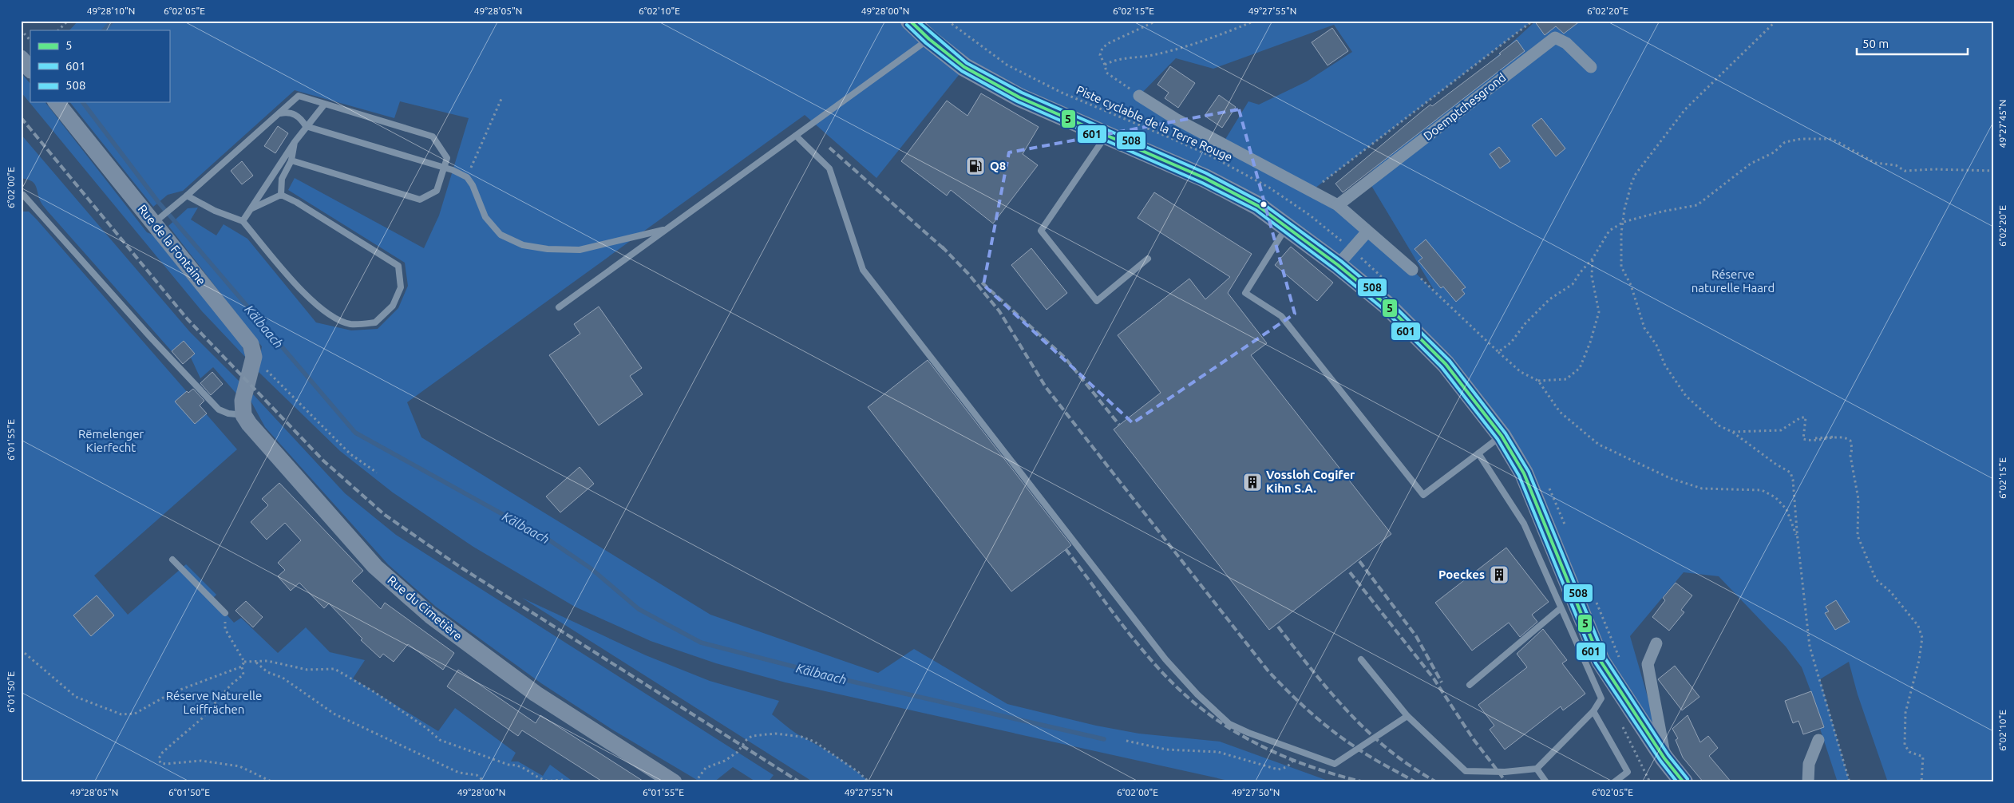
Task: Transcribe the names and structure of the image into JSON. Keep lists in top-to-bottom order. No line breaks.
{"streets":{"main road":["Rue de la Fontaine","Rue du Cimetière"],"street":["Doemptchesgrond"],"path":["Piste cyclable de la Terre Rouge"]},"water":["Kälbaach"],"parks":["Réserve naturelle Haard","Rëmelenger Kierfecht","Réserve Naturelle Leiffrächen"],"places":{"fuel station":["Q8"],"building":["Vossloh Cogifer Kihn S.A.","Poeckes"]},"lines":["transit line 5","transit line 508","transit line 601"],"legend":["5","601","508"],"scale_bar":"50 m","coordinates":["49°28'10\"N","6°02'05\"E","49°28'05\"N","6°02'10\"E","49°28'00\"N","6°02'15\"E","49°27'55\"N","6°02'20\"E","49°27'45\"N","6°02'00\"E","6°01'55\"E","6°01'50\"E","49°27'50\"N"]}
